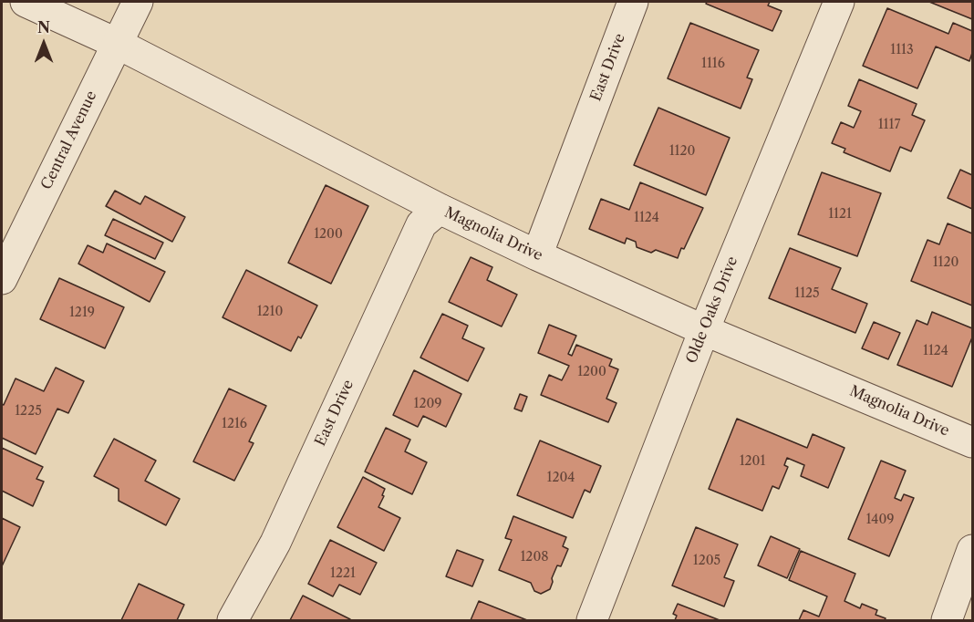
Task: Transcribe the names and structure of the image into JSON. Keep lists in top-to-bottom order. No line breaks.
{"streets":{"street":["East Drive","Central Avenue","Magnolia Drive","Olde Oaks Drive"]},"crossings":[["East Drive","Magnolia Drive"],["Central Avenue","Magnolia Drive"],["Magnolia Drive","Olde Oaks Drive"]],"house_numbers":["1113","1116","1117","1120","1121","1124","1200","1120","1125","1210","1219","1124","1200","1209","1225","1216","1201","1204","1409","1208","1205","1221"],"north":"top"}
